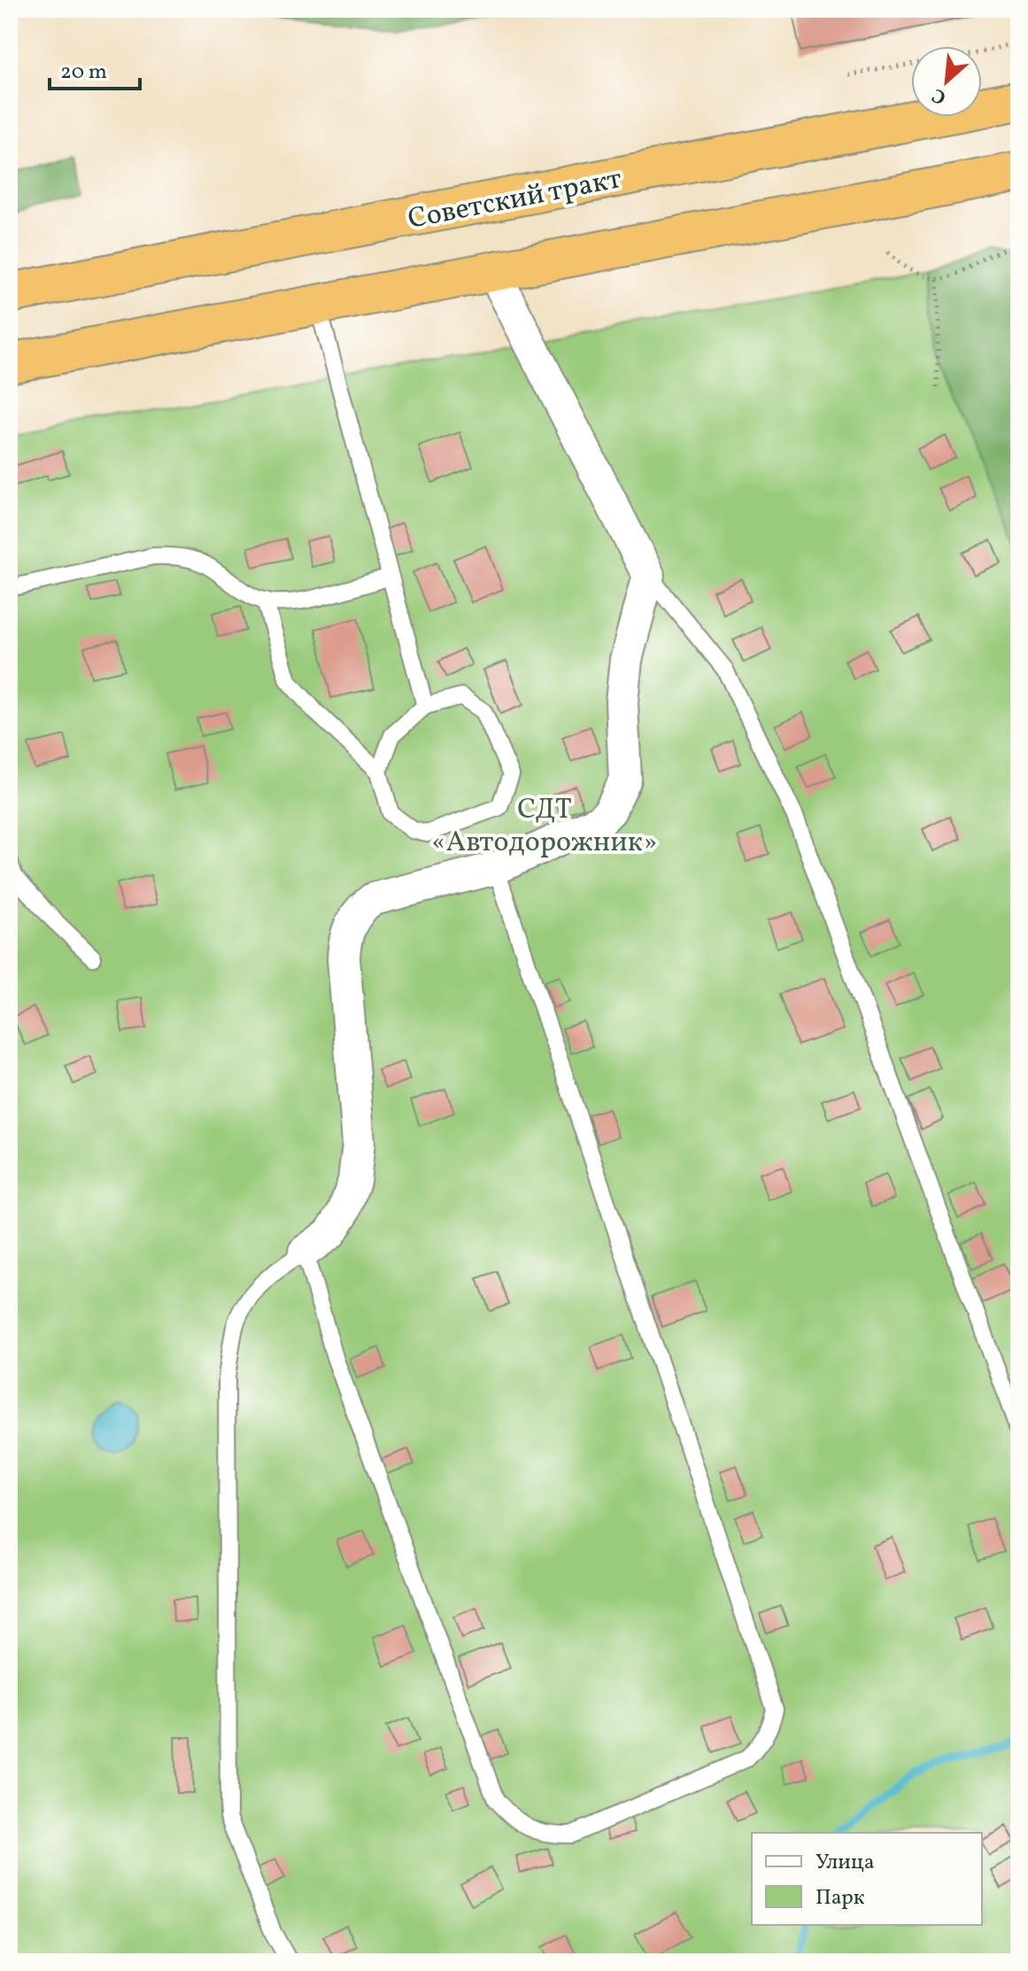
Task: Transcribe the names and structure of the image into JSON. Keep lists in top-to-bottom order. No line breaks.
{"streets":{"highway":["Советский тракт"]},"parks":["СДТ «Автодорожник»"],"legend":["Улица","Парк"],"scale_bar":"20 m","north":"bottom left"}
